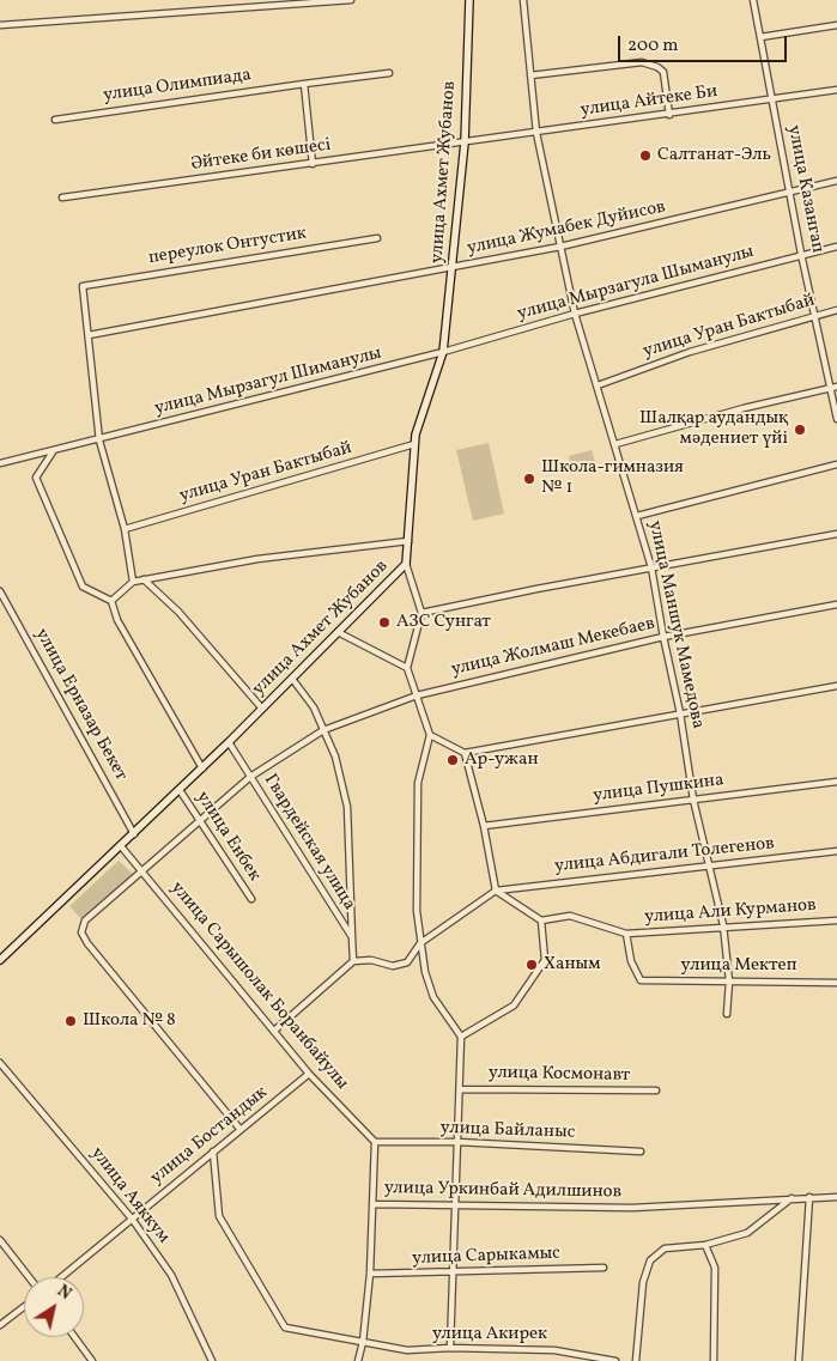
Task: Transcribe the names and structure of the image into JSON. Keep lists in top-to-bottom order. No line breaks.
{"streets":{"main road":["улица Ахмет Жубанов"],"street":["улица Олимпиада","улица Айтеке Би","Әйтеке би көшесі","улица Казангап","улица Жумабек Дуйисов","переулок Онтустик","улица Мырзагула Шыманулы","улица Уран Бактыбай","улица Мырзагул Шиманулы","улица Маншук Мамедова","улица Жолмаш Мекебаев","улица Ерназар Бекет","улица Пушкина","улица Енбек","Гвардейская улица","улица Абдигали Толегенов","улица Али Курманов","улица Мектеп","улица Сарышолак Боранбайулы","улица Космонавт","улица Байланыс","улица Бостандык","улица Уркинбай Адилшинов","улица Аяккум","улица Сарыкамыс","улица Акирек"]},"crossings":[["улица Айтеке Би","Әйтеке би көшесі"],["улица Айтеке Би","улица Ахмет Жубанов"],["улица Айтеке Би","улица Казангап"],["улица Айтеке Би","улица Маншук Мамедова"],["Әйтеке би көшесі","улица Ахмет Жубанов"],["улица Ахмет Жубанов","улица Жумабек Дуйисов"],["улица Ахмет Жубанов","улица Мырзагула Шыманулы"],["улица Ахмет Жубанов","улица Уран Бактыбай"],["улица Ахмет Жубанов","улица Мырзагул Шиманулы"],["улица Ахмет Жубанов","улица Ерназар Бекет"],["улица Ахмет Жубанов","улица Енбек"],["улица Ахмет Жубанов","Гвардейская улица"],["улица Ахмет Жубанов","улица Сарышолак Боранбайулы"],["улица Казангап","улица Жумабек Дуйисов"],["улица Казангап","улица Мырзагула Шыманулы"],["улица Казангап","улица Уран Бактыбай"],["улица Жумабек Дуйисов","переулок Онтустик"],["улица Жумабек Дуйисов","улица Маншук Мамедова"],["улица Мырзагула Шыманулы","улица Мырзагул Шиманулы"],["улица Мырзагула Шыманулы","улица Маншук Мамедова"],["улица Уран Бактыбай","улица Маншук Мамедова"],["улица Маншук Мамедова","улица Жолмаш Мекебаев"],["улица Маншук Мамедова","улица Пушкина"],["улица Маншук Мамедова","улица Абдигали Толегенов"],["улица Маншук Мамедова","улица Али Курманов"],["улица Маншук Мамедова","улица Мектеп"],["улица Жолмаш Мекебаев","улица Енбек"],["улица Жолмаш Мекебаев","Гвардейская улица"],["улица Жолмаш Мекебаев","улица Сарышолак Боранбайулы"],["улица Жолмаш Мекебаев","улица Бостандык"],["улица Али Курманов","улица Мектеп"],["улица Сарышолак Боранбайулы","улица Байланыс"],["улица Сарышолак Боранбайулы","улица Бостандык"],["улица Бостандык","улица Аяккум"],["улица Бостандык","улица Акирек"]],"places":["Салтанат-Эль","Шалқар аудандық мәдениет үйі","Школа-гимназия № 1","АЗС Сунгат","Ар-ужан","Ханым","Школа № 8"],"scale_bar":"200 m","north":"top right"}
